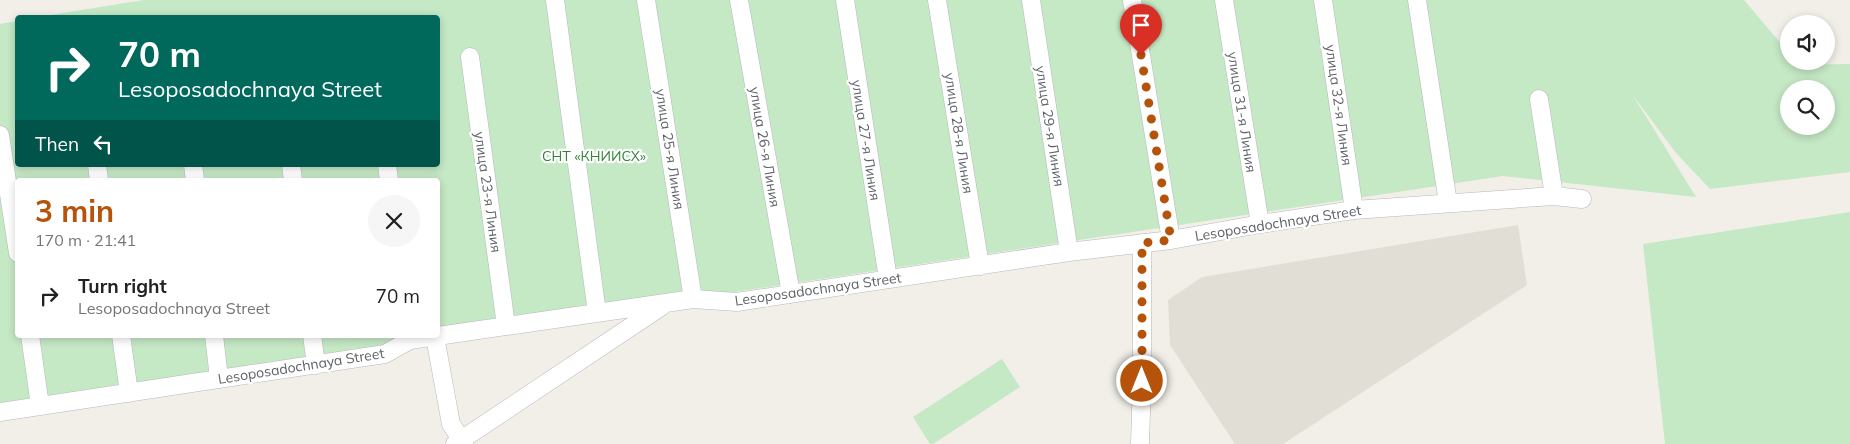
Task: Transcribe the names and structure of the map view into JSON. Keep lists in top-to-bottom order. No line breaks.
{"streets":{"street":["улица 32-я Линия","улица 31-я Линия","улица 29-я Линия","улица 28-я Линия","улица 27-я Линия","улица 26-я Линия","улица 25-я Линия","улица 23-я Линия","Lesoposadochnaya Street"]},"crossings":[["улица 32-я Линия","Lesoposadochnaya Street"],["улица 31-я Линия","Lesoposadochnaya Street"],["улица 29-я Линия","Lesoposadochnaya Street"],["улица 28-я Линия","Lesoposadochnaya Street"],["улица 27-я Линия","Lesoposadochnaya Street"],["улица 26-я Линия","Lesoposadochnaya Street"],["улица 25-я Линия","Lesoposadochnaya Street"],["улица 23-я Линия","Lesoposadochnaya Street"]],"parks":["СНТ «КНИИСХ»"],"page":{"turn":["70 m","Lesoposadochnaya Street"],"then":"Then","heading":["3 min","170 m · 21:41"],"list":[{"name":"Turn right","note":"Lesoposadochnaya Street","value":"70 m"}]}}
